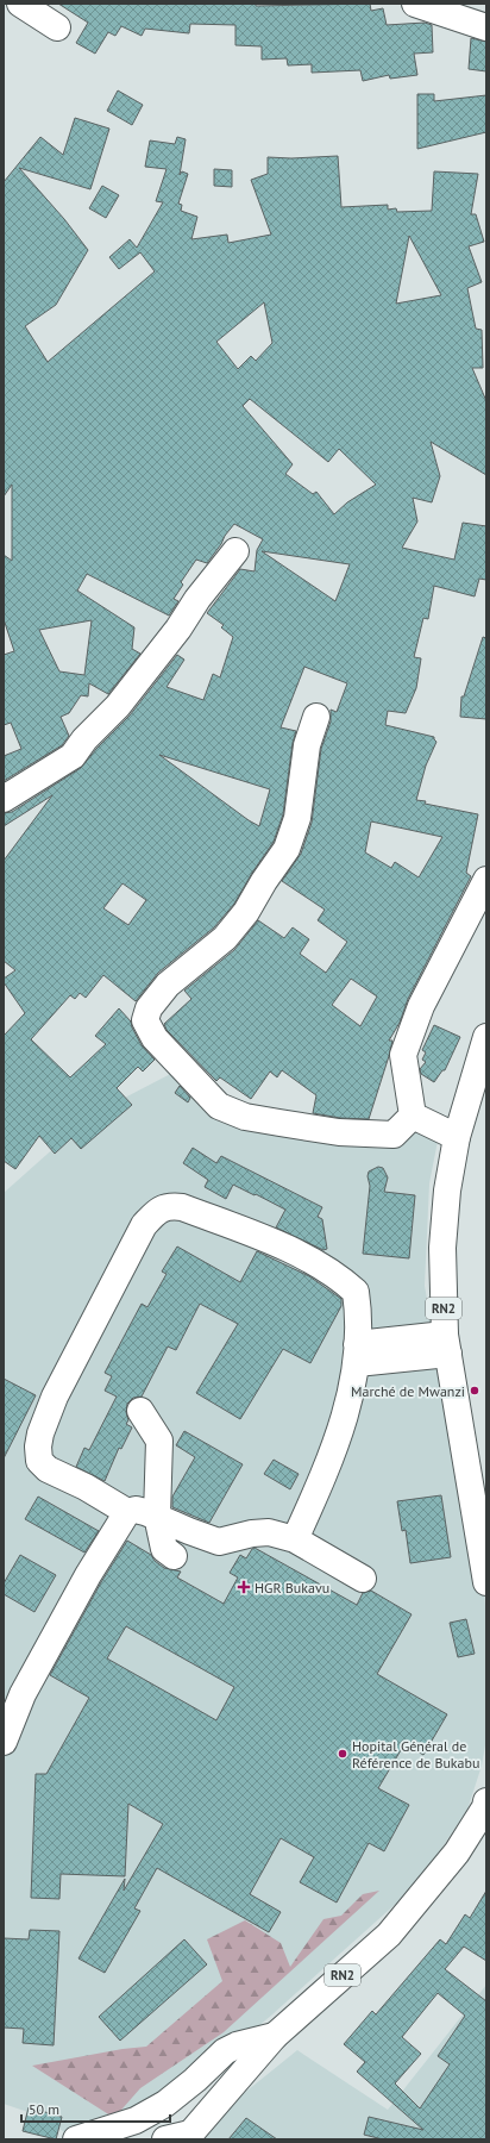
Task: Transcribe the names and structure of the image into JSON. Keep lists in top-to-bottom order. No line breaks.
{"streets":{"main road":["RN2"]},"places":{"other":["Marché de Mwanzi","Hopital Général de Référence de Bukabu"],"health":["HGR Bukavu"]},"scale_bar":"50 m"}
